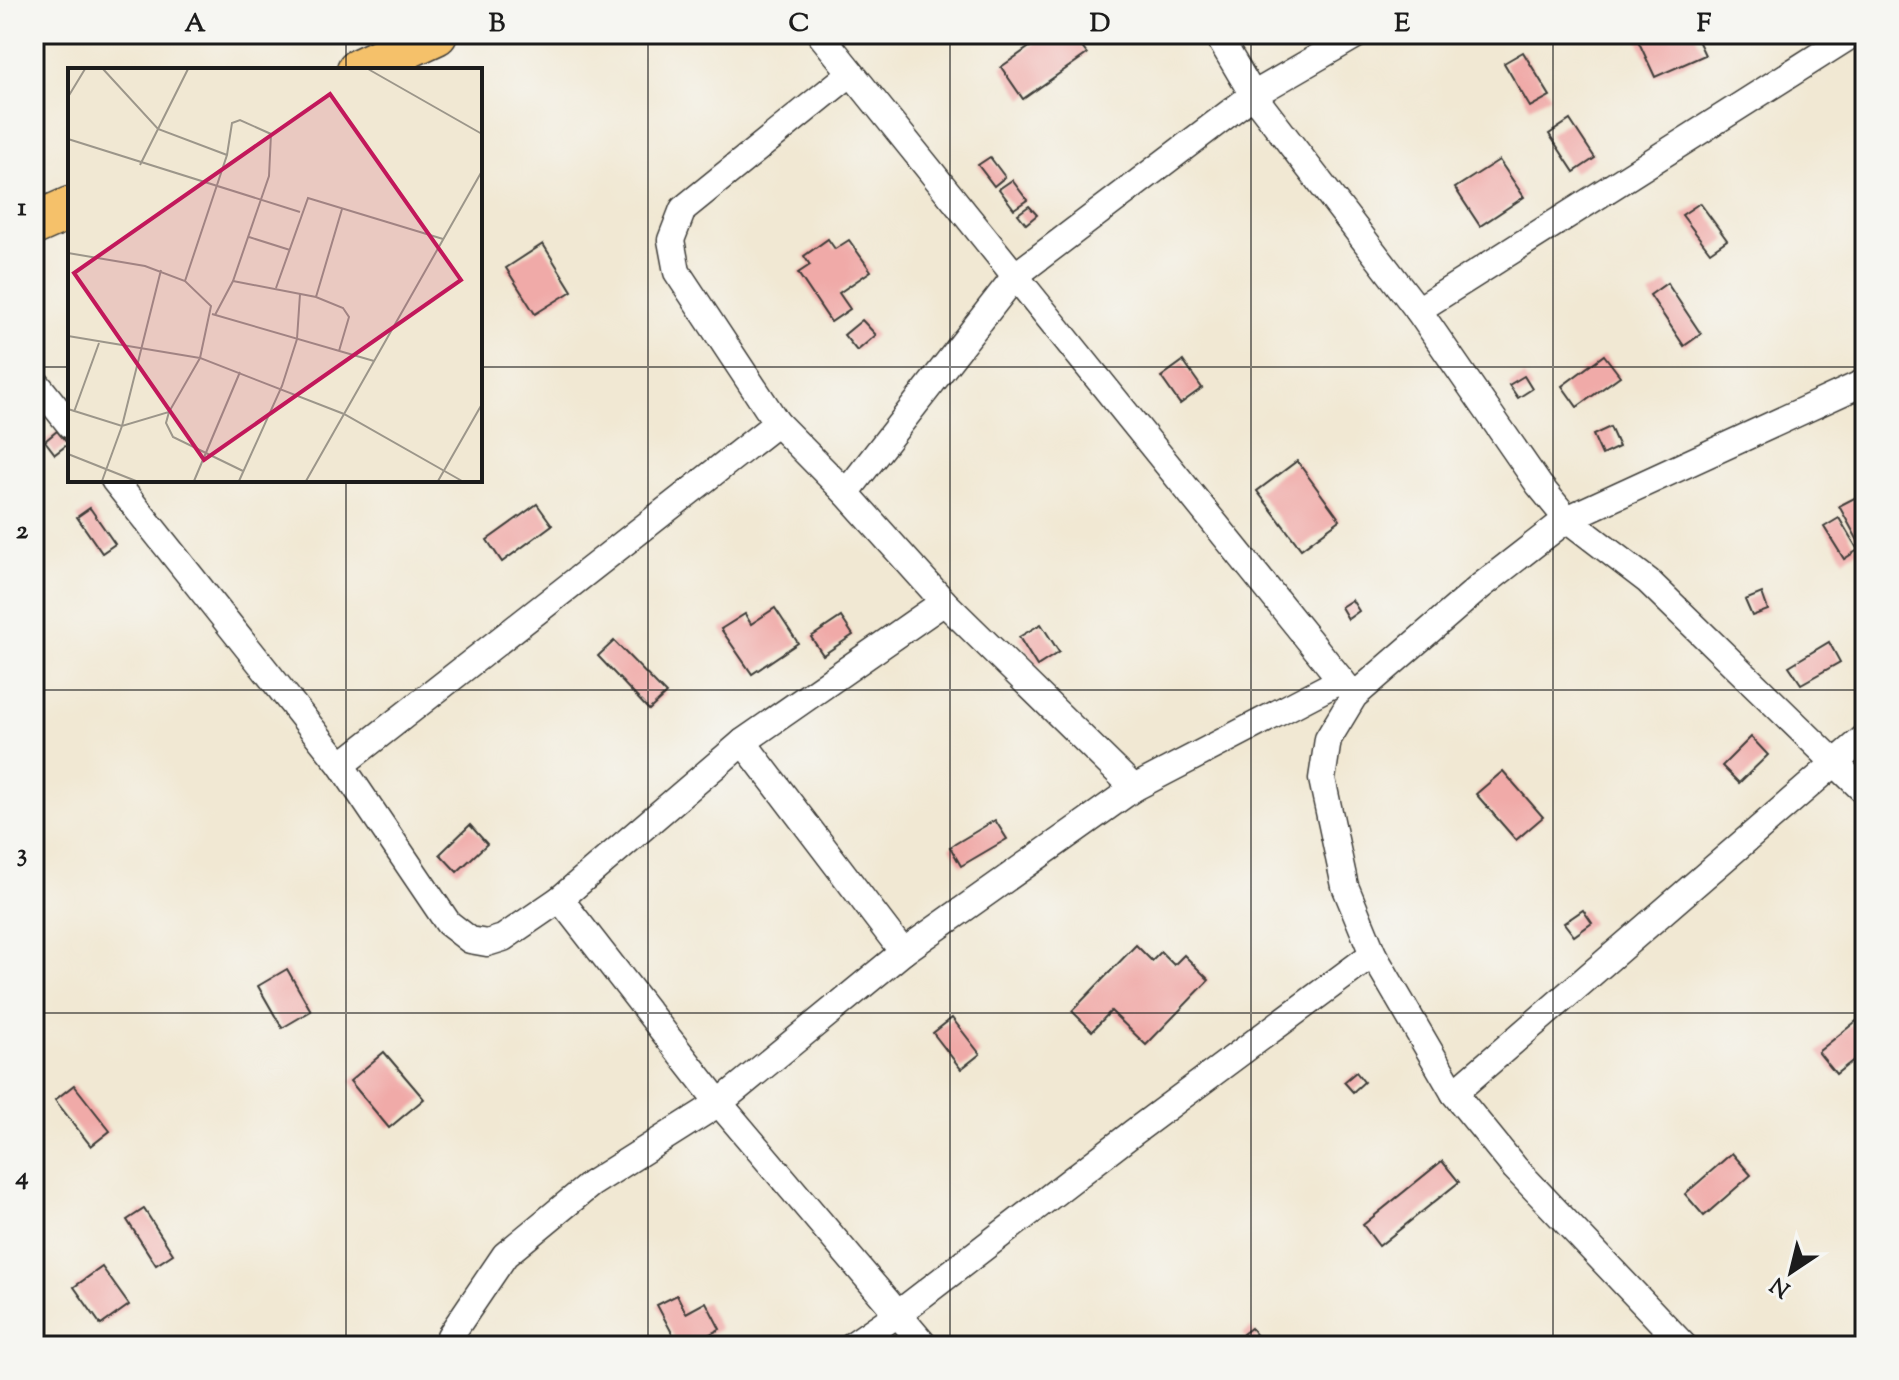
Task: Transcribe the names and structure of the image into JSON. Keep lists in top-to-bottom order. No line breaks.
{"north":"bottom left","grid":{"columns":["A","B","C","D","E","F"],"rows":["1","2","3","4"]}}
